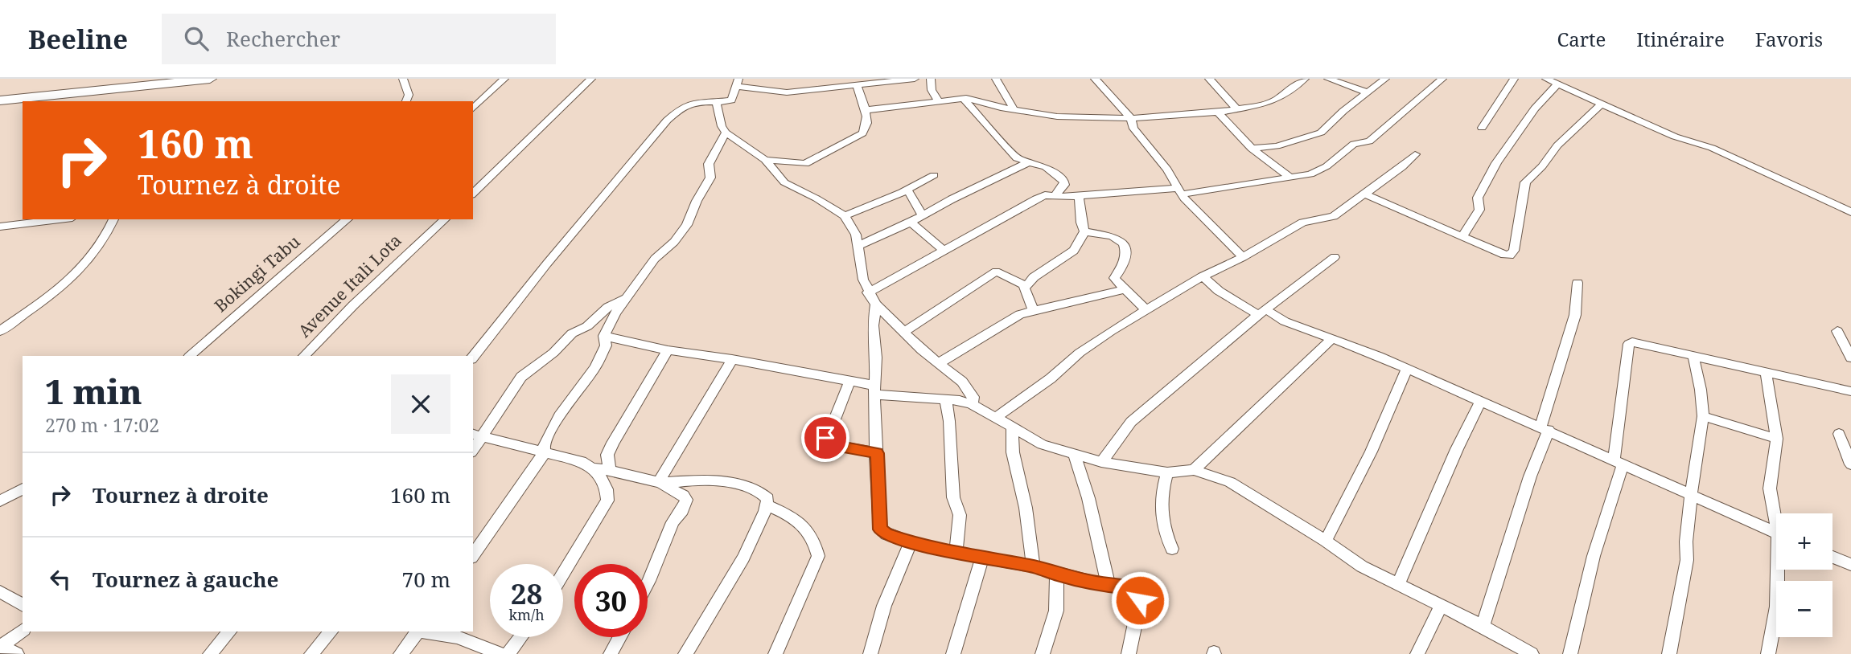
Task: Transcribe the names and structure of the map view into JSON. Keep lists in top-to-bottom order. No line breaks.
{"streets":{"street":["Bokingi Tabu","Avenue Itali Lota"]},"page":{"header":"Beeline","search":"Rechercher","nav":["Carte","Itinéraire","Favoris"],"turn":["160 m","Tournez à droite"],"heading":["1 min","270 m · 17:02"],"list":[{"name":"Tournez à droite","value":"160 m"},{"name":"Tournez à gauche","value":"70 m"}],"map_buttons":["+","−"],"speed":"28 km/h","limit":"30"}}
